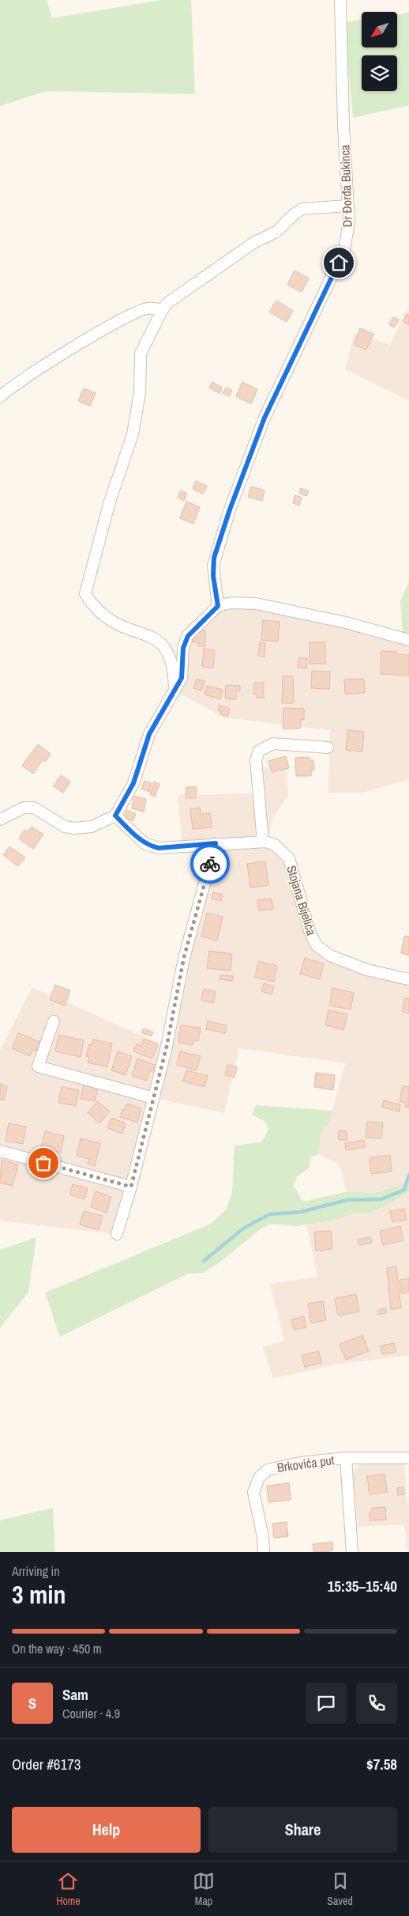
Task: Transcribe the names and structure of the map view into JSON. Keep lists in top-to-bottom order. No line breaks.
{"streets":{"street":["Dr Đorđa Bukinca","Stojana Bijelića","Brkovića put"]},"north":"bottom left","page":{"heading":["3 min","Arriving in","15:35–15:40"],"panel":["Sam","Courier · 4.9","Order #6173","$7.58"],"bar":"On the way · 450 m","round":"S","buttons":["Help","Share"],"tabs":["Home","Map","Saved"]}}
